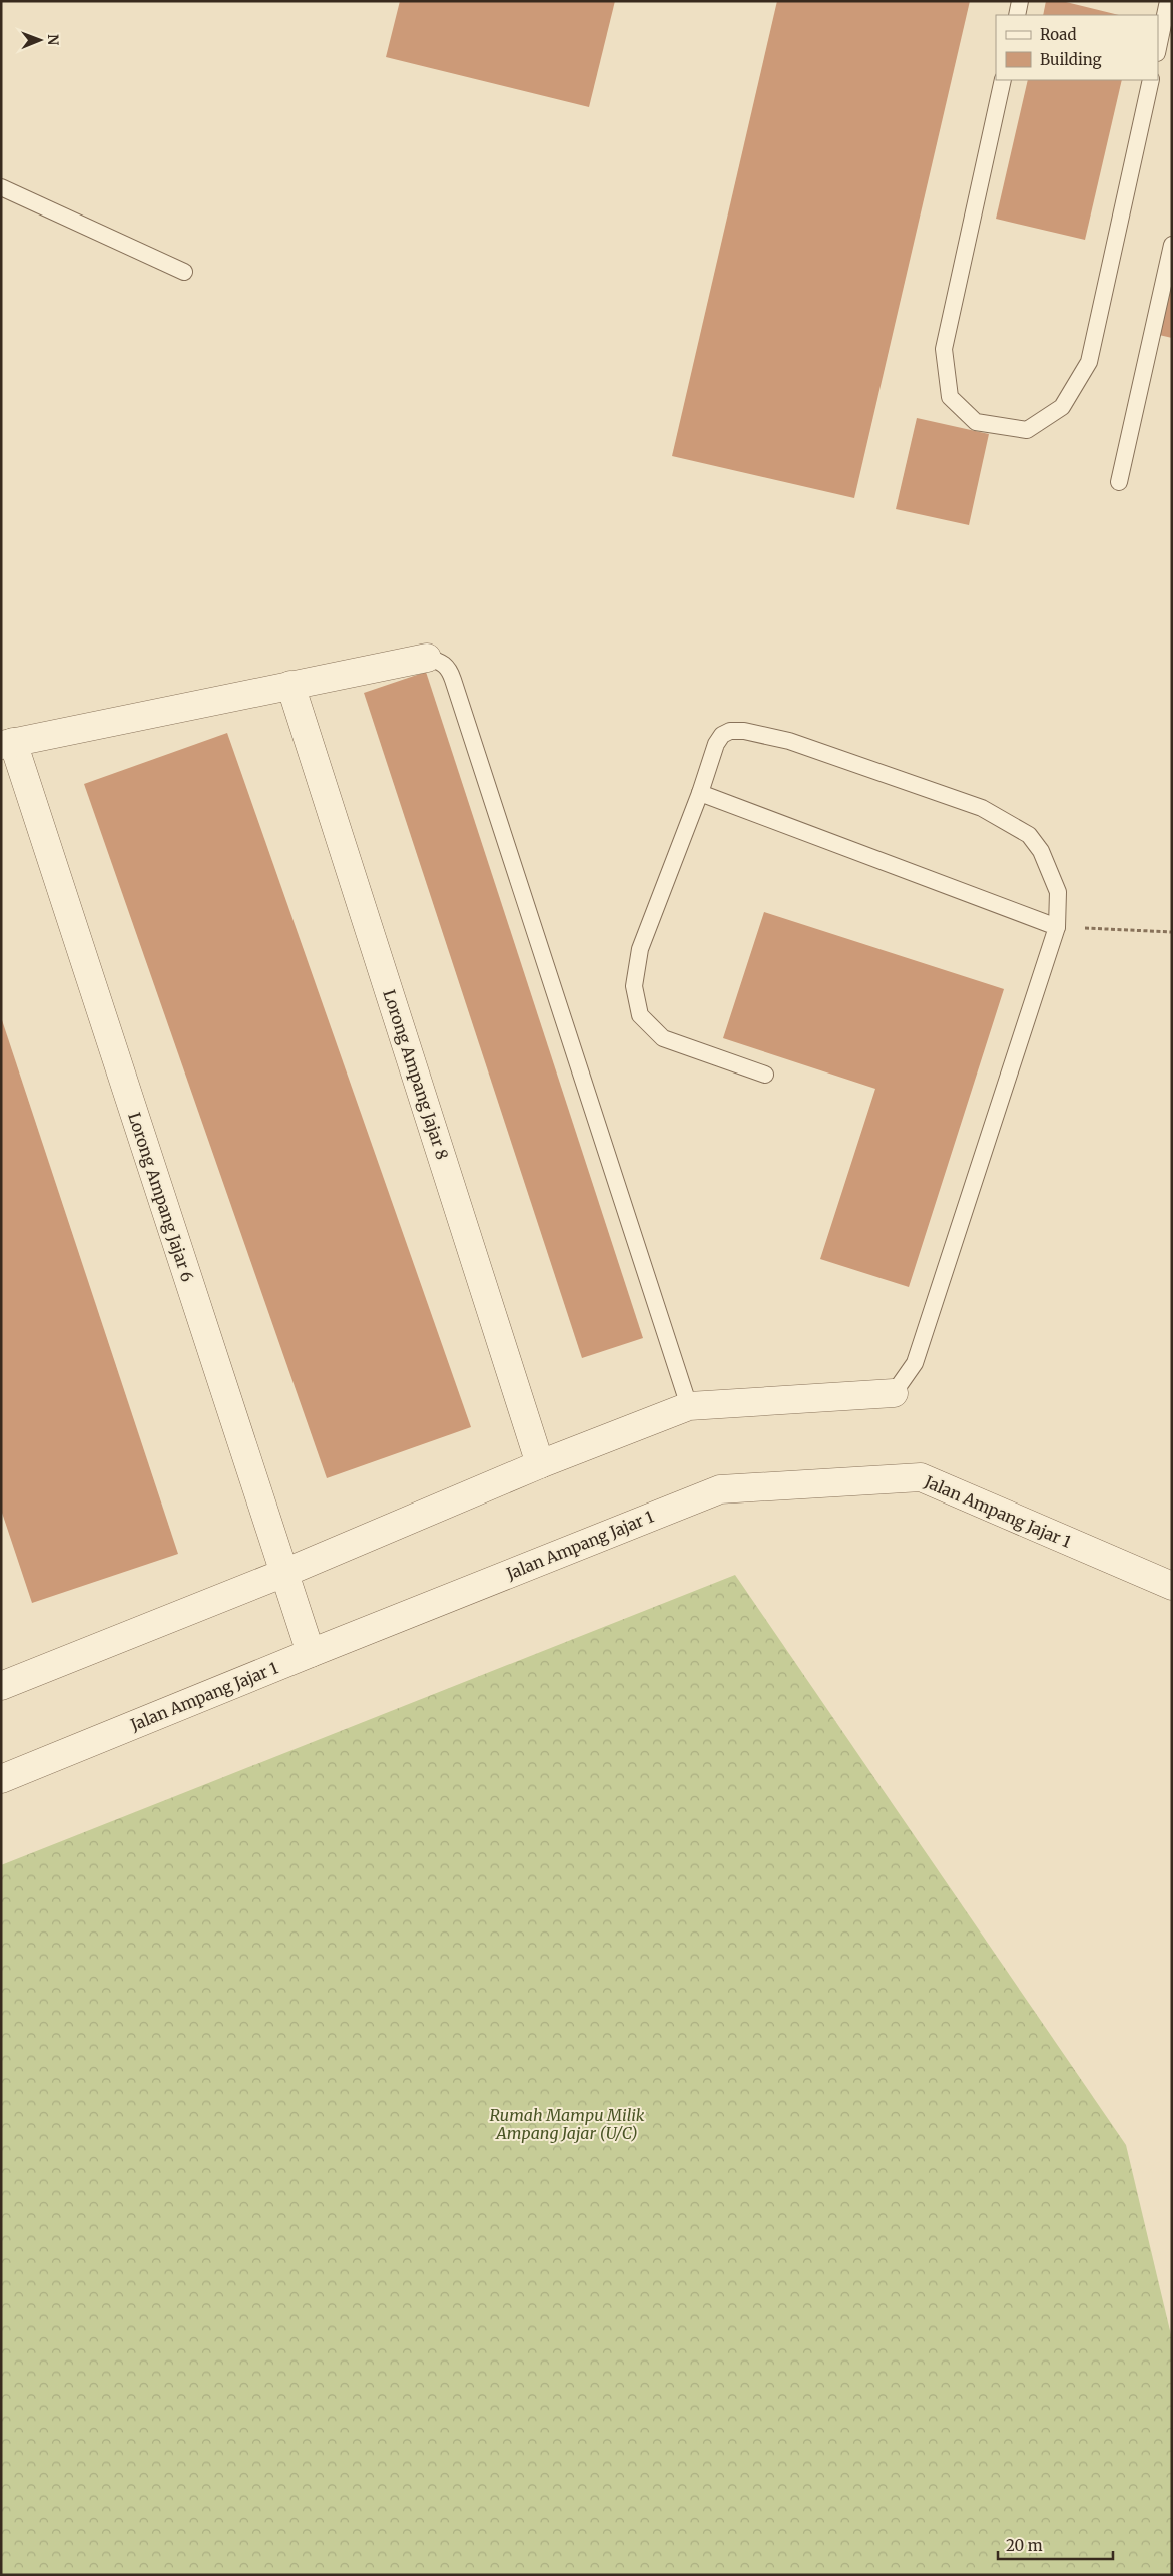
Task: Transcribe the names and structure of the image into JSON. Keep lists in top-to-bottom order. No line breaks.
{"streets":{"street":["Lorong Ampang Jajar 8","Lorong Ampang Jajar 6","Jalan Ampang Jajar 1"]},"crossings":[["Lorong Ampang Jajar 6","Jalan Ampang Jajar 1"]],"parks":["Rumah Mampu Milik Ampang Jajar (U/C)"],"legend":["Road","Building"],"scale_bar":"20 m","north":"right"}
